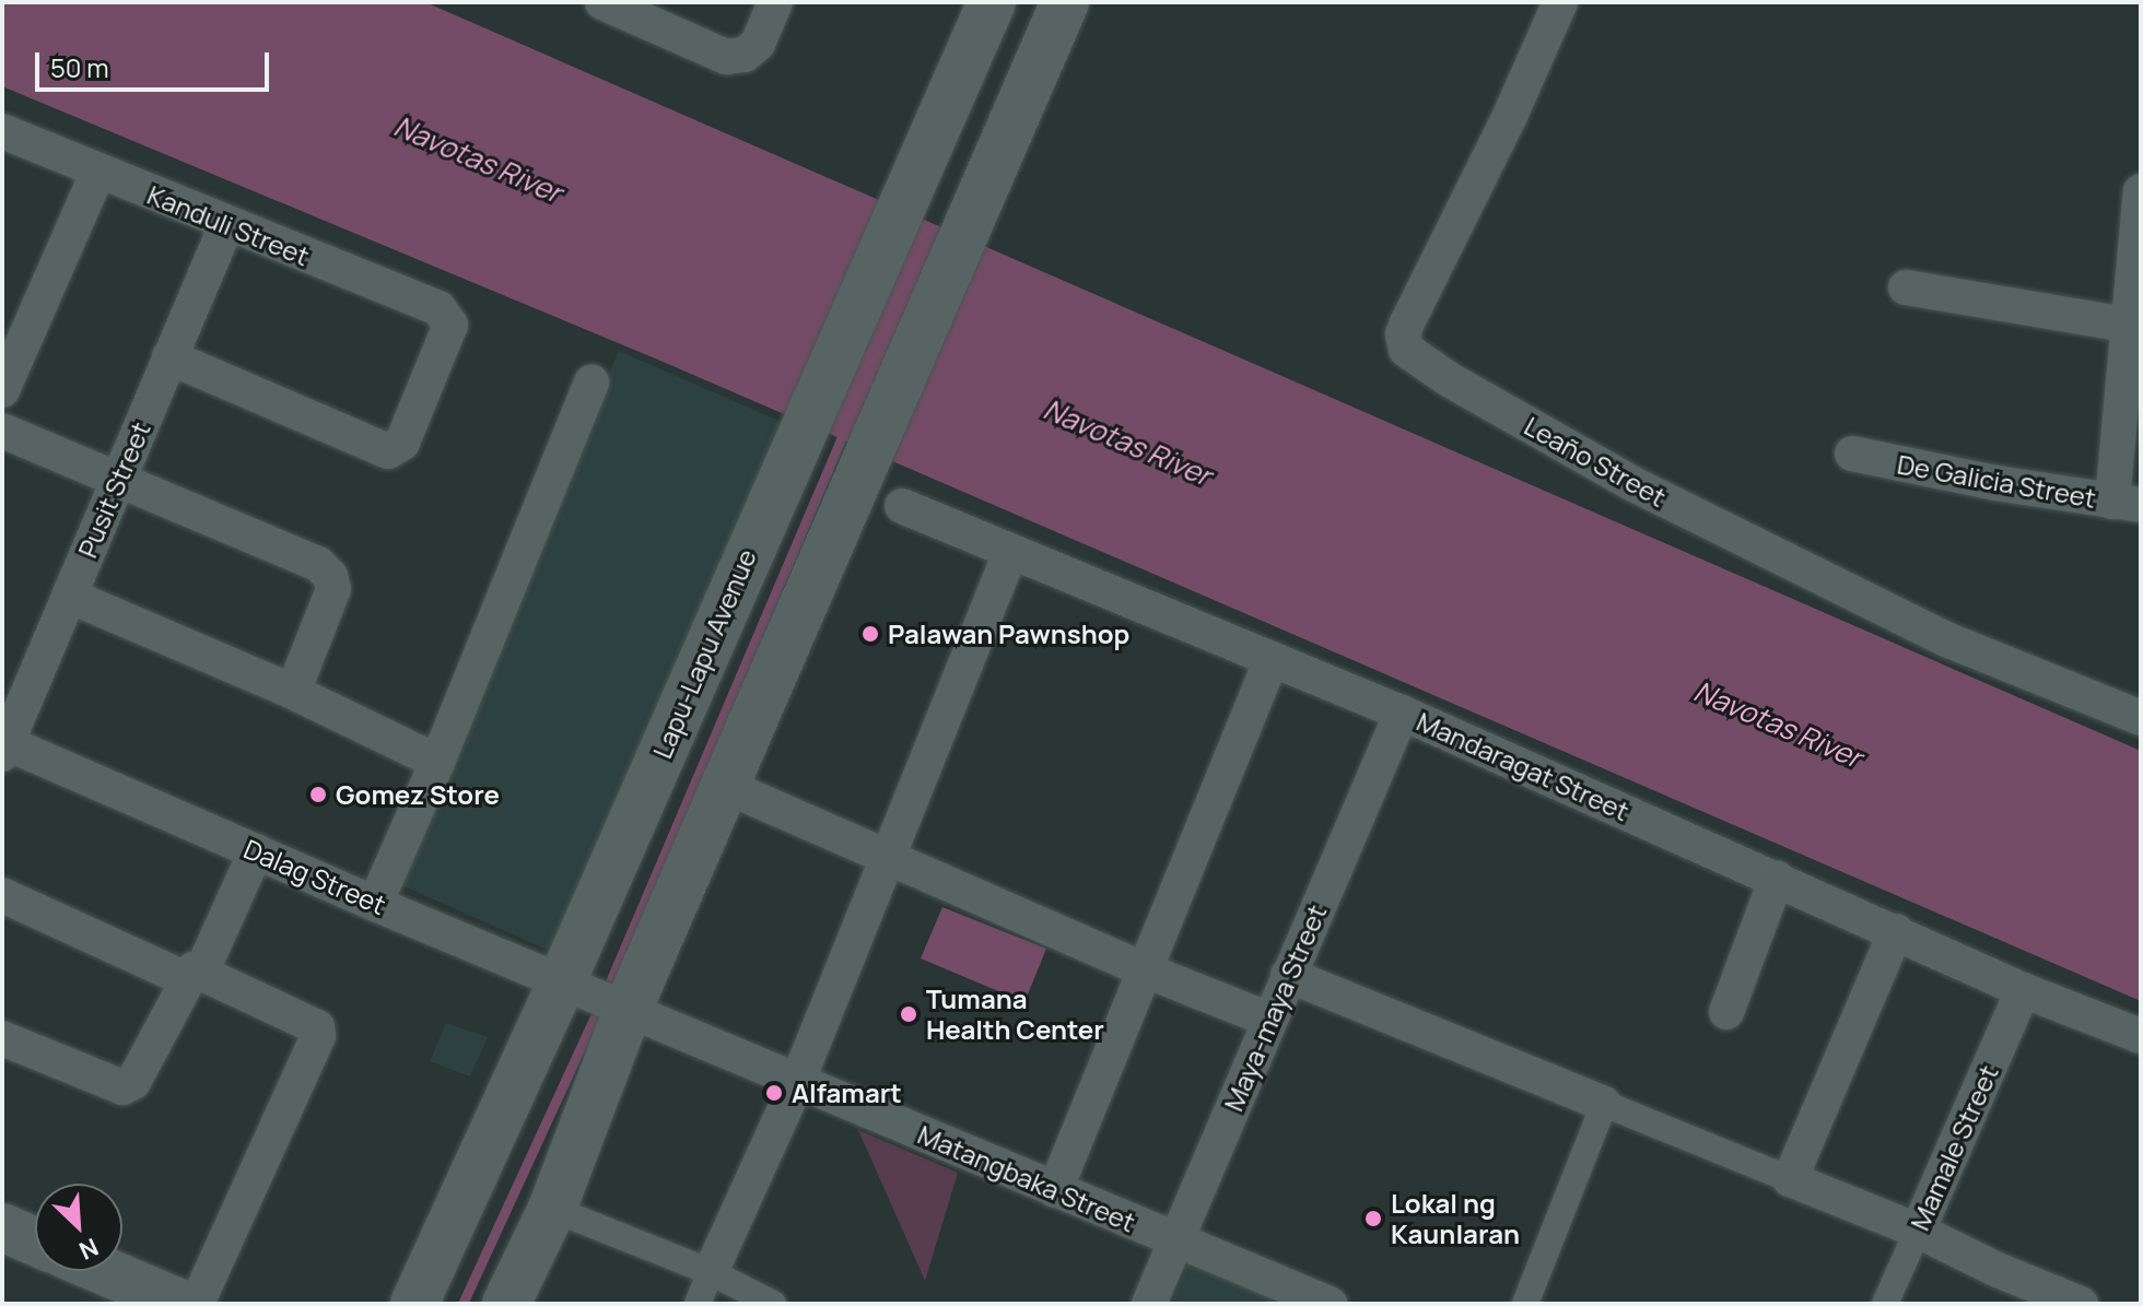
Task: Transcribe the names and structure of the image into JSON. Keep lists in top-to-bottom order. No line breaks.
{"streets":{"main road":["Lapu-Lapu Avenue"],"street":["Kanduli Street","Leaño Street","De Galicia Street","Pusit Street","Mandaragat Street","Dalag Street","Maya-maya Street","Mamale Street","Matangbaka Street"]},"crossings":[["Kanduli Street","Pusit Street"],["Pusit Street","Dalag Street"],["Lapu-Lapu Avenue","Dalag Street"],["Mandaragat Street","Maya-maya Street"],["Mandaragat Street","Mamale Street"],["Dalag Street","Matangbaka Street"],["Maya-maya Street","Matangbaka Street"]],"water":["Navotas River"],"places":["Palawan Pawnshop","Gomez Store","Tumana Health Center","Alfamart","Lokal ng Kaunlaran"],"scale_bar":"50 m","north":"bottom right"}
